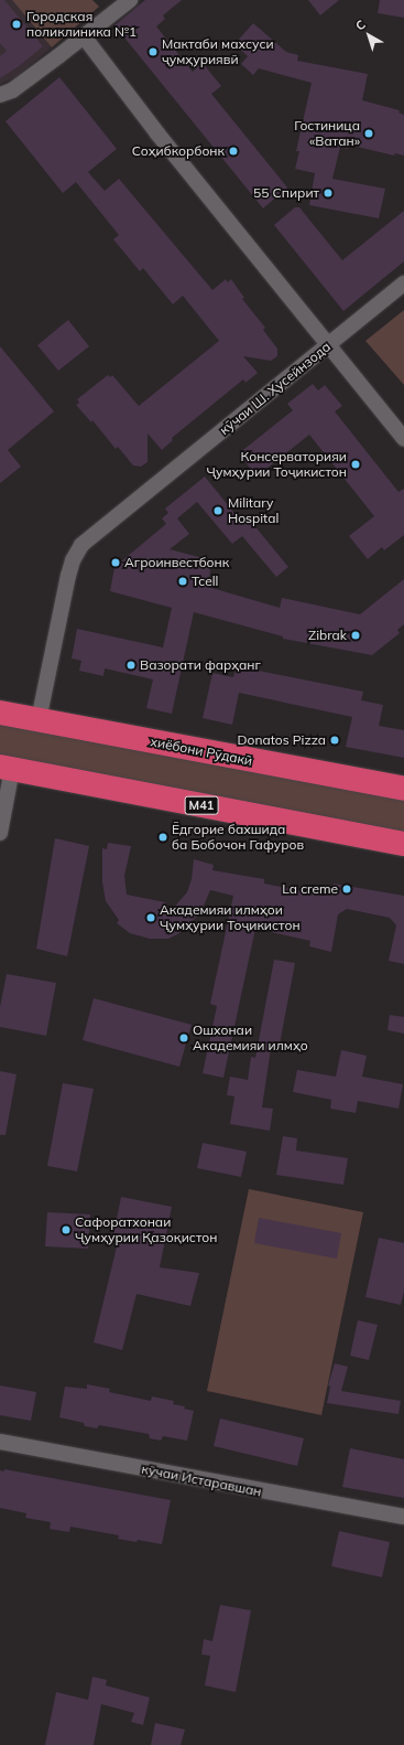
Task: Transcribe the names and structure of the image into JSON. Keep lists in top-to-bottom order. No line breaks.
{"streets":{"highway":["хиёбони Рӯдакӣ","M41"],"street":["кӯчаи Ш. Ҳусейнзода","кӯчаи Истаравшан"]},"crossings":[["кӯчаи Ш. Ҳусейнзода","хиёбони Рӯдакӣ"]],"places":["Городская поликлиника №1","Мактаби махсуси ҷумҳуриявӣ","Гостиница «Ватан»","Соҳибкорбонк","55 Спирит","Консерваторияи Ҷумҳурии Тоҷикистон","Military Hospital","Агроинвестбонк","Tcell","Zibrak","Вазорати фарҳанг","Donatos Pizza","Ёдгорие бахшида ба Бобочон Гафуров","La creme","Академияи илмҳои Ҷумҳурии Тоҷикистон","Ошхонаи Академияи илмҳо","Сафоратхонаи Ҷумҳурии Қазоқистон"],"north":"top left"}
